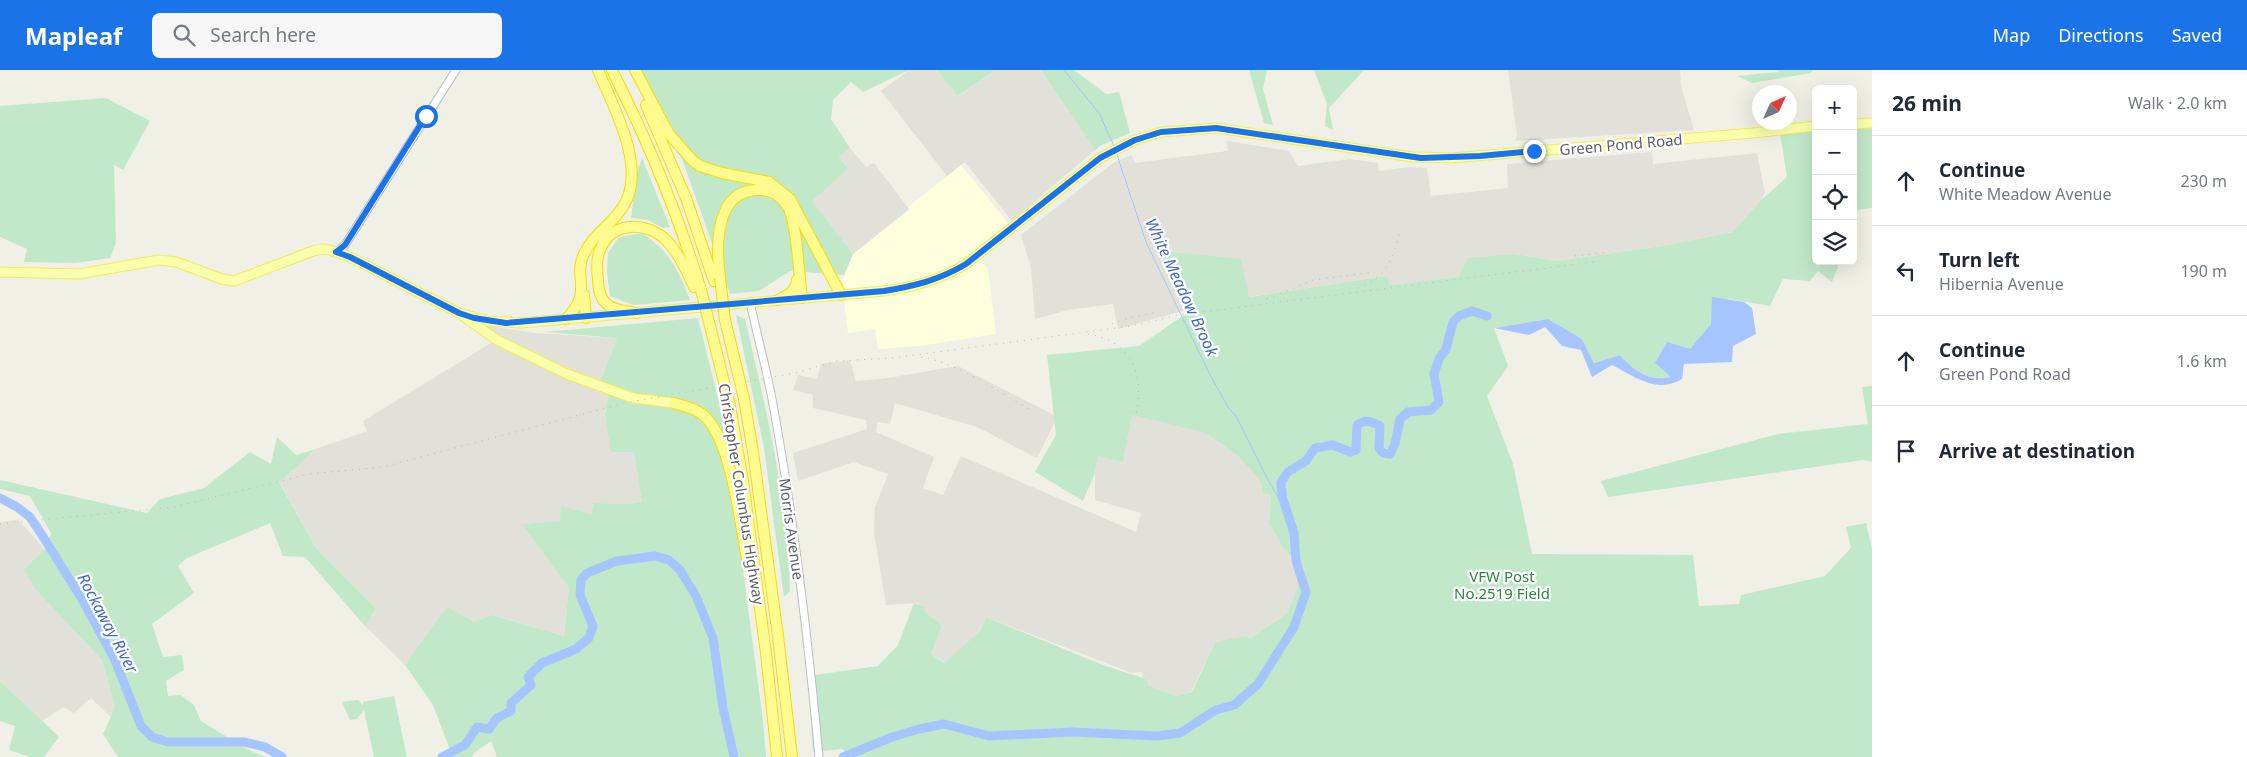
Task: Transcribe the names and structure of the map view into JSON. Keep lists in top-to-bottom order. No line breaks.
{"streets":{"highway":["Christopher Columbus Highway"],"main road":["Green Pond Road"],"street":["Morris Avenue"]},"crossings":[["Green Pond Road","Morris Avenue"]],"water":["White Meadow Brook","Rockaway River"],"parks":["VFW Post No.2519 Field"],"north":"top right","page":{"header":"Mapleaf","search":"Search here","nav":["Map","Directions","Saved"],"heading":["26 min","Walk · 2.0 km"],"map_buttons":["+","−"],"list":[["Continue","White Meadow Avenue","230 m"],["Turn left","Hibernia Avenue","190 m"],["Continue","Green Pond Road","1.6 km"],"Arrive at destination"]}}
